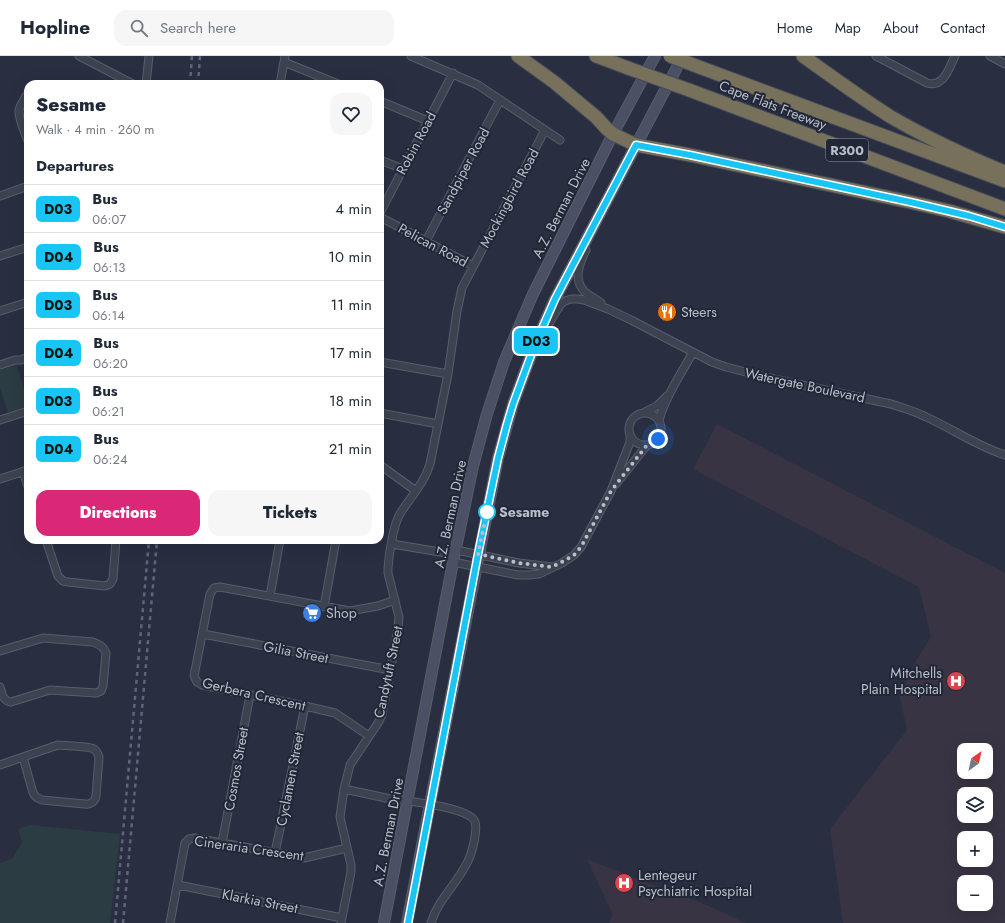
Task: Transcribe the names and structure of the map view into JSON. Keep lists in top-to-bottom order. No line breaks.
{"streets":{"highway":["Cape Flats Freeway","R300"],"main road":["A.Z. Berman Drive"],"street":["Robin Road","Sandpiper Road","Mockingbird Road","Pelican Road","Watergate Boulevard","Gilia Street","Candytuft Street","Gerbera Crescent","Cosmos Street","Cyclamen Street","Cineraria Crescent","Klarkia Street"]},"crossings":[["Sandpiper Road","Pelican Road"],["Mockingbird Road","Pelican Road"],["Pelican Road","Candytuft Street"],["Gilia Street","Candytuft Street"],["Gilia Street","Gerbera Crescent"],["Candytuft Street","Gerbera Crescent"],["Candytuft Street","Cineraria Crescent"],["Candytuft Street","Klarkia Street"],["Gerbera Crescent","Cosmos Street"],["Gerbera Crescent","Cyclamen Street"],["Cosmos Street","Cineraria Crescent"],["Cyclamen Street","Cineraria Crescent"],["Cineraria Crescent","Klarkia Street"]],"places":{"restaurant":["Steers"],"other":["Sesame"],"supermarket":["Shop"],"hospital":["Mitchells Plain Hospital","Lentegeur Psychiatric Hospital"]},"lines":["bus line D03"],"north":"top right","page":{"header":"Hopline","search":"Search here","nav":["Home","Map","About","Contact"],"on_map":"D03","heading":[["Sesame","Walk · 4 min · 260 m"],"Departures"],"list":[{"mark":"D03","name":"Bus","note":"06:07","value":"4 min"},{"mark":"D04","name":"Bus","note":"06:13","value":"10 min"},{"mark":"D03","name":"Bus","note":"06:14","value":"11 min"},{"mark":"D04","name":"Bus","note":"06:20","value":"17 min"},{"mark":"D03","name":"Bus","note":"06:21","value":"18 min"},{"mark":"D04","name":"Bus","note":"06:24","value":"21 min"}],"buttons":["Directions","Tickets"],"map_buttons":["+","−"]}}
